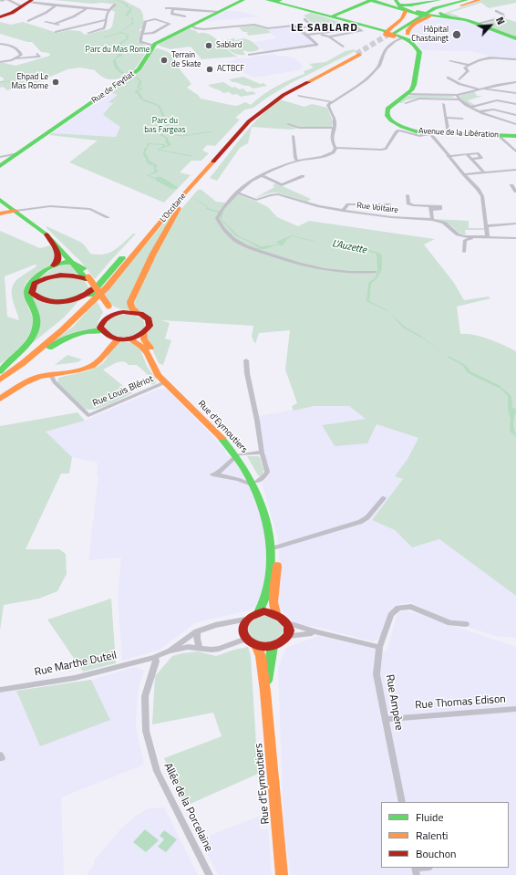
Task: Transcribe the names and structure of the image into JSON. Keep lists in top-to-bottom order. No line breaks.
{"streets":{"main road":["Rue de Feytiat","Avenue de la Libération","L'Occitane","Rue d'Eymoutiers"],"street":["Rue Voltaire","Rue Louis Blériot","Rue Marthe Duteil","Rue Ampère","Rue Thomas Edison","Allée de la Porcelaine"]},"crossings":[["Rue Louis Blériot","Rue d'Eymoutiers"],["Rue Marthe Duteil","Allée de la Porcelaine"],["Rue Ampère","Rue Thomas Edison"]],"districts":["LE SABLARD"],"water":["L'Auzette"],"parks":["Parc du Mas Rome","Parc du bas Fargeas"],"places":["Hôpital Chastaingt","Sablard","Terrain de Skate","ACTBCF","Ehpad Le Mas Rome"],"legend":["Fluide","Ralenti","Bouchon"],"north":"top right"}
